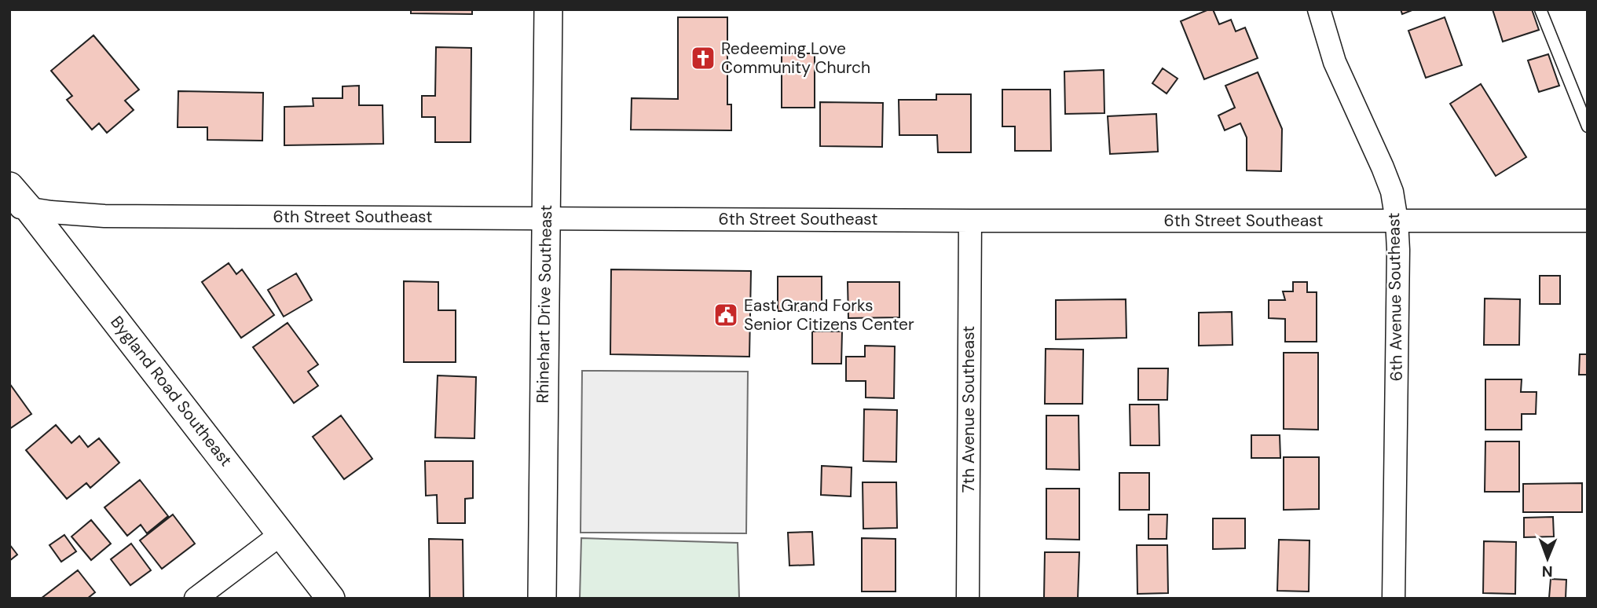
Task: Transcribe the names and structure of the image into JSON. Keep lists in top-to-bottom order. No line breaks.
{"streets":{"street":["6th Street Southeast","6th Avenue Southeast","Rhinehart Drive Southeast","Bygland Road Southeast","7th Avenue Southeast"]},"crossings":[["6th Street Southeast","6th Avenue Southeast"],["6th Street Southeast","Rhinehart Drive Southeast"],["6th Street Southeast","Bygland Road Southeast"],["6th Street Southeast","7th Avenue Southeast"]],"places":{"church":["Redeeming Love Community Church"],"public building":["East Grand Forks Senior Citizens Center"]},"north":"bottom"}
